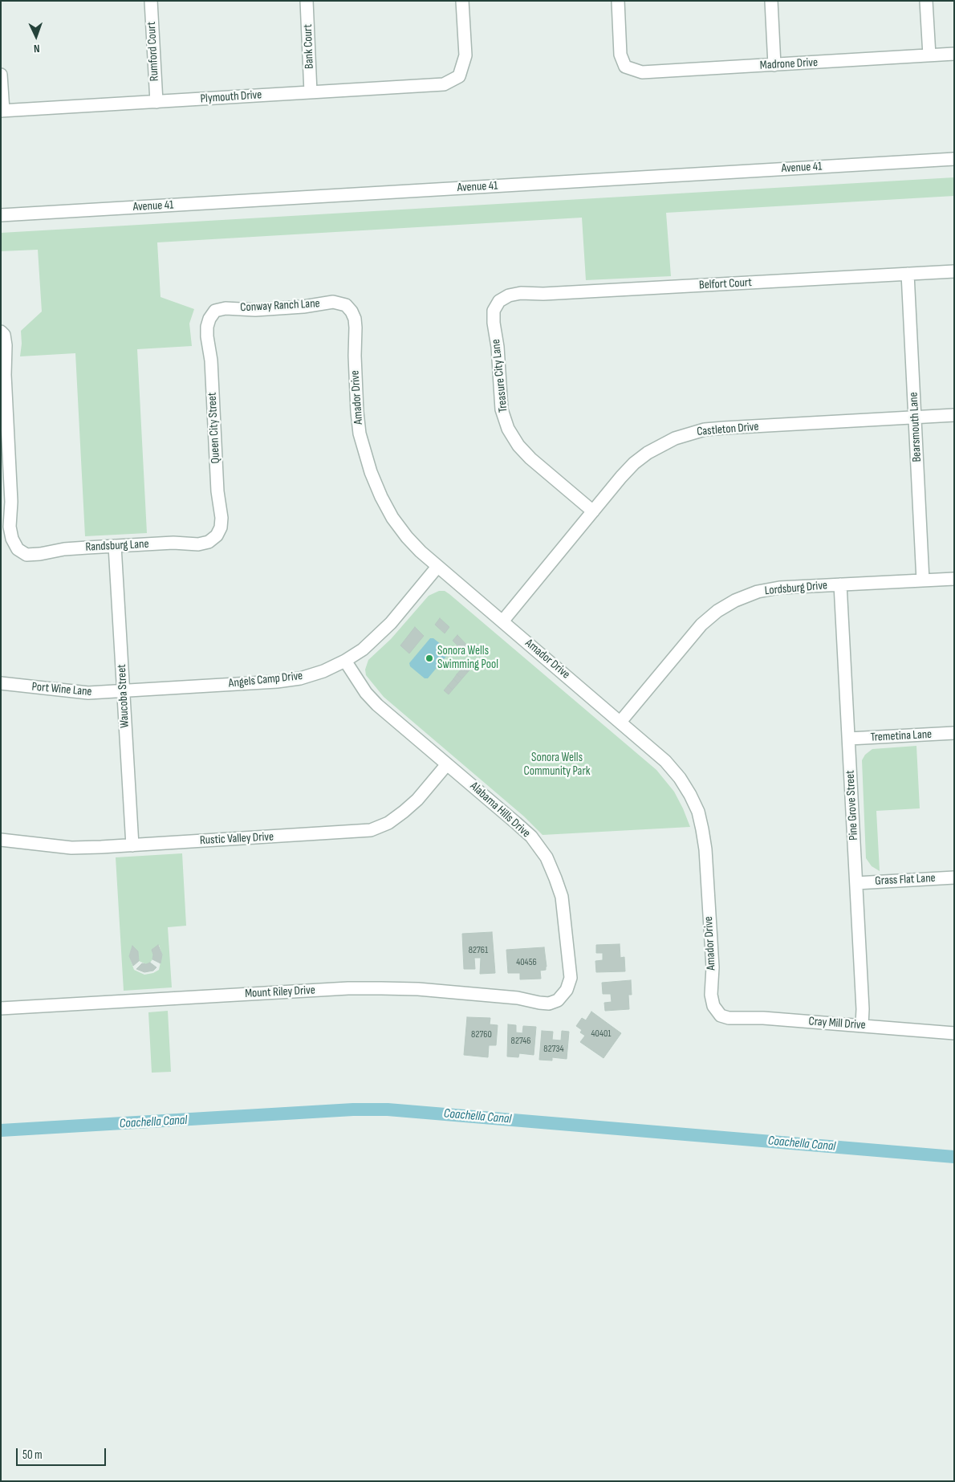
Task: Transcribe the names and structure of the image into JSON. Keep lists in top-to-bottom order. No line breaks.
{"streets":{"street":["Bank Court","Rumford Court","Madrone Drive","Plymouth Drive","Avenue 41","Belfort Court","Conway Ranch Lane","Treasure City Lane","Amador Drive","Bearsmouth Lane","Queen City Street","Castleton Drive","Randsburg Lane","Lordsburg Drive","Angels Camp Drive","Port Wine Lane","Waucoba Street","Tremetina Lane","Pine Grove Street","Alabama Hills Drive","Rustic Valley Drive","Grass Flat Lane","Mount Riley Drive","Cray Mill Drive"]},"crossings":[["Bank Court","Plymouth Drive"],["Rumford Court","Plymouth Drive"],["Belfort Court","Treasure City Lane"],["Belfort Court","Bearsmouth Lane"],["Conway Ranch Lane","Amador Drive"],["Conway Ranch Lane","Queen City Street"],["Treasure City Lane","Castleton Drive"],["Amador Drive","Castleton Drive"],["Amador Drive","Lordsburg Drive"],["Amador Drive","Angels Camp Drive"],["Amador Drive","Cray Mill Drive"],["Bearsmouth Lane","Castleton Drive"],["Bearsmouth Lane","Lordsburg Drive"],["Queen City Street","Randsburg Lane"],["Randsburg Lane","Waucoba Street"],["Lordsburg Drive","Pine Grove Street"],["Angels Camp Drive","Port Wine Lane"],["Angels Camp Drive","Waucoba Street"],["Angels Camp Drive","Alabama Hills Drive"],["Port Wine Lane","Waucoba Street"],["Waucoba Street","Rustic Valley Drive"],["Tremetina Lane","Pine Grove Street"],["Pine Grove Street","Grass Flat Lane"],["Pine Grove Street","Cray Mill Drive"],["Alabama Hills Drive","Rustic Valley Drive"],["Alabama Hills Drive","Mount Riley Drive"]],"water":["Coachella Canal"],"parks":["Sonora Wells Community Park"],"places":["Sonora Wells Swimming Pool"],"house_numbers":["82761","40456","40401","82760","82746","82734"],"scale_bar":"50 m","north":"bottom"}
